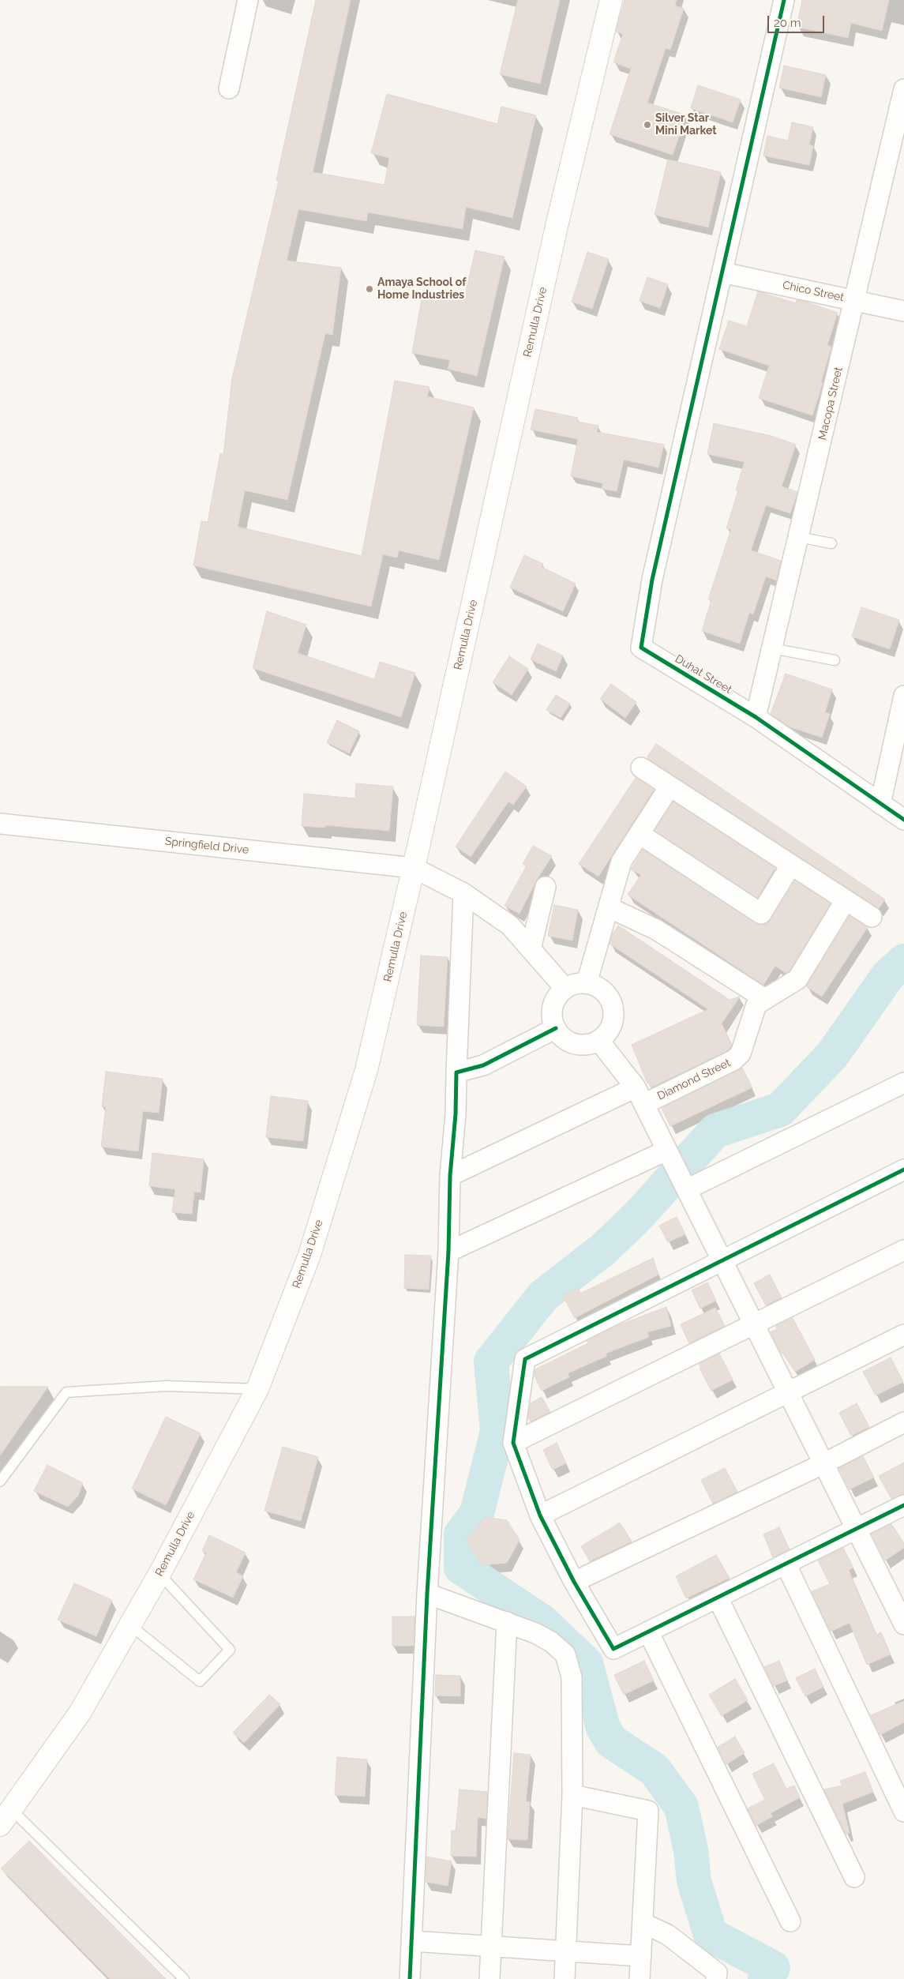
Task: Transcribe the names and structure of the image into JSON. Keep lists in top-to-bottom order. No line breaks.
{"streets":{"main road":["Remulla Drive"],"street":["Chico Street","Macopa Street","Duhat Street","Springfield Drive","Diamond Street"]},"crossings":[["Chico Street","Macopa Street"],["Chico Street","Duhat Street"],["Remulla Drive","Springfield Drive"],["Macopa Street","Duhat Street"]],"places":["Silver Star Mini Market","Amaya School of Home Industries"],"scale_bar":"20 m"}
